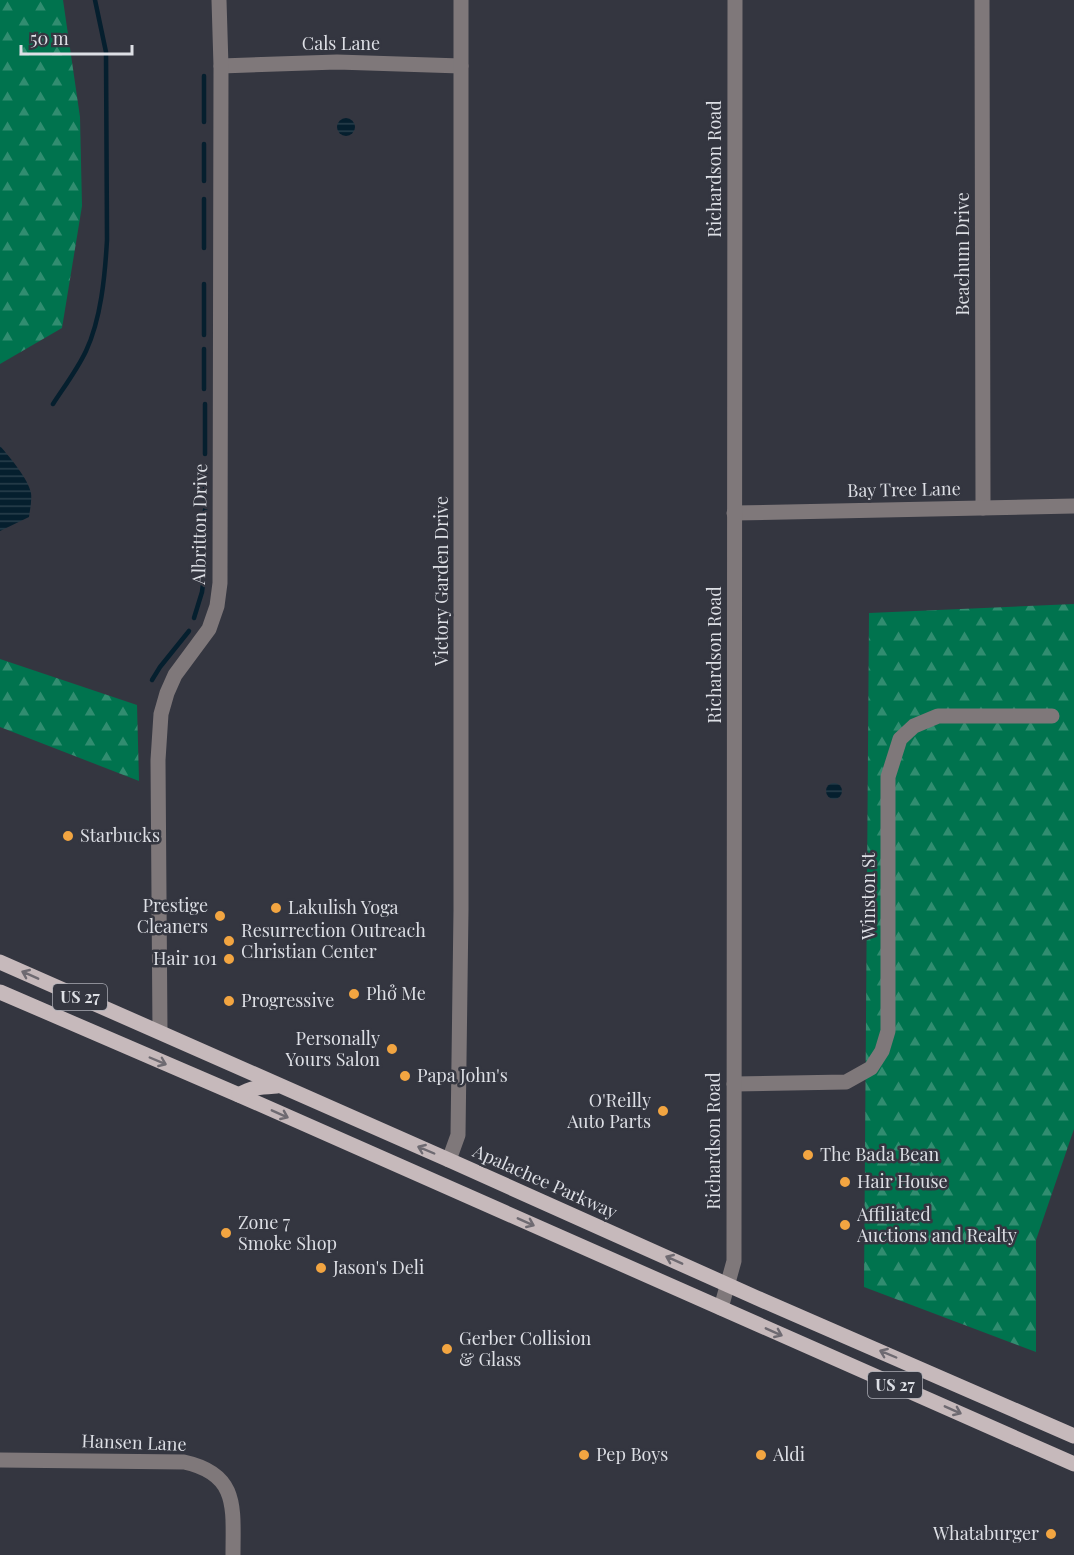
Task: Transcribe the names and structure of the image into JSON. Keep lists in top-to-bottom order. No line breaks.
{"streets":{"main road":["US 27","Apalachee Parkway"],"street":["Cals Lane","Richardson Road","Beachum Drive","Bay Tree Lane","Albritton Drive","Victory Garden Drive","Winston St","Hansen Lane"]},"crossings":[["Cals Lane","Albritton Drive"],["Cals Lane","Victory Garden Drive"],["Richardson Road","Bay Tree Lane"],["Richardson Road","Winston St"],["Richardson Road","US 27"],["Richardson Road","Apalachee Parkway"],["Beachum Drive","Bay Tree Lane"],["Albritton Drive","Apalachee Parkway"],["Victory Garden Drive","Apalachee Parkway"]],"places":["Starbucks","Lakulish Yoga","Prestige Cleaners","Resurrection Outreach Christian Center","Hair 101","Phở Me","Progressive","Personally Yours Salon","Papa John's","O'Reilly Auto Parts","The Bada Bean","Hair House","Affiliated Auctions and Realty","Zone 7 Smoke Shop","Jason's Deli","Gerber Collision & Glass","Pep Boys","Aldi","Whataburger"],"scale_bar":"50 m"}
